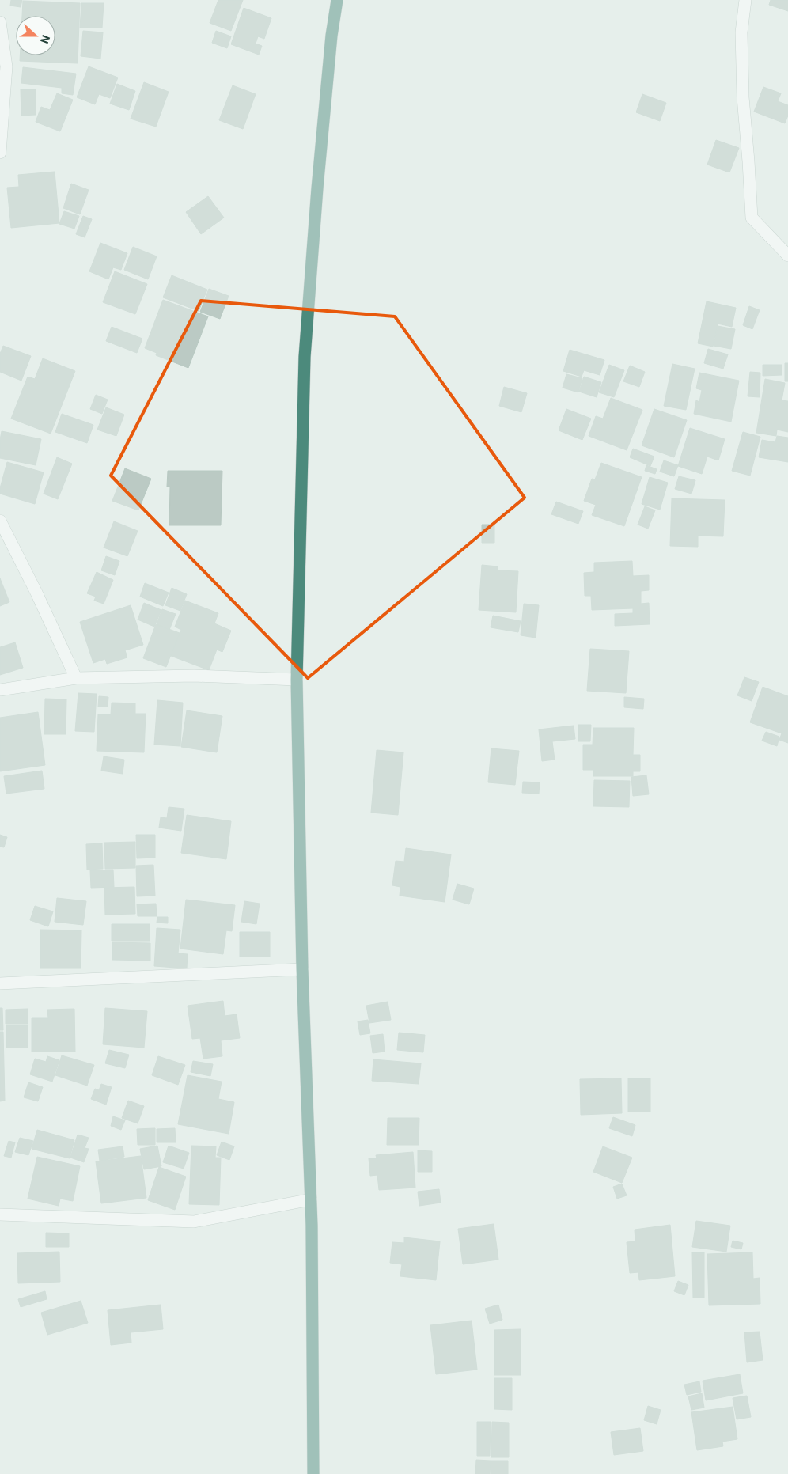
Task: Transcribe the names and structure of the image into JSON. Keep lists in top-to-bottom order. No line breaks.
{"north":"right"}
